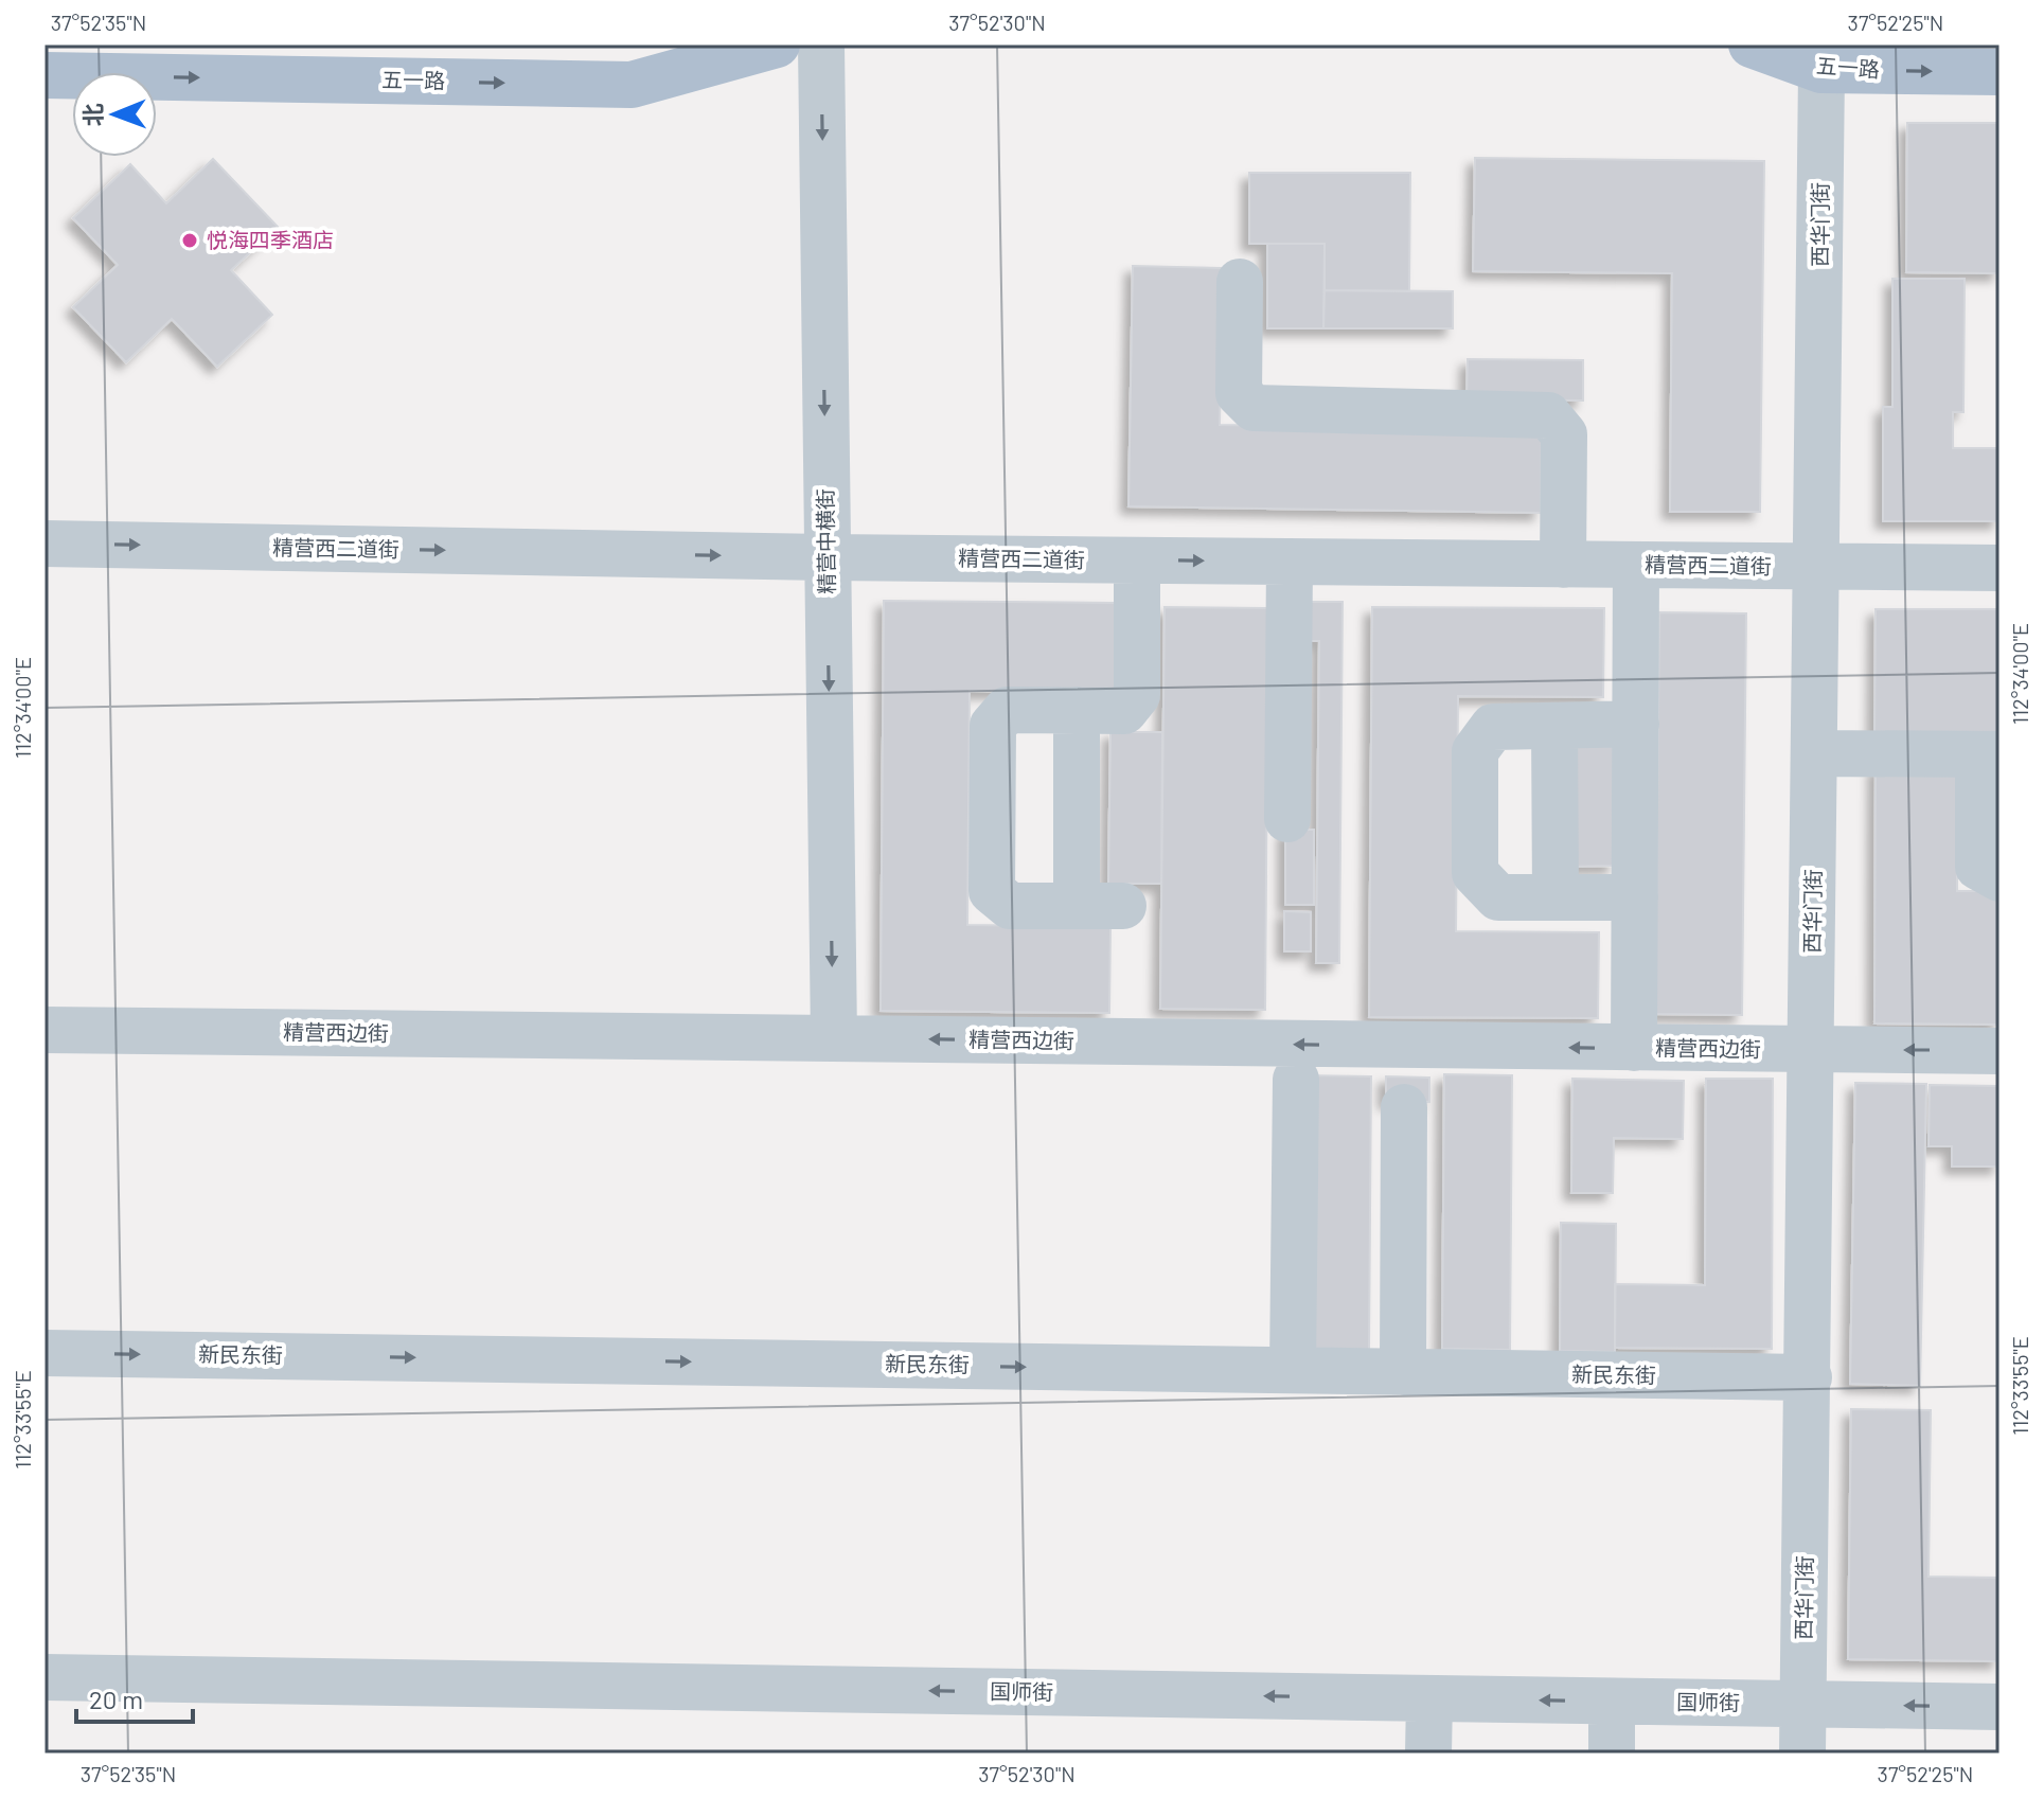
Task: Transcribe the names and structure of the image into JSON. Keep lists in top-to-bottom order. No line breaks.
{"streets":{"main road":["五一路"],"street":["西华门街","精营中横街","精营西二道街","精营西边街","新民东街","国师街"]},"crossings":[["五一路","西华门街"],["西华门街","精营西二道街"],["西华门街","精营西边街"],["西华门街","新民东街"],["西华门街","国师街"],["精营中横街","精营西二道街"],["精营中横街","精营西边街"]],"one_way":["五一路","精营中横街","精营西二道街","新民东街","国师街"],"places":["悦海四季酒店"],"scale_bar":"20 m","north":"left","coordinates":["37°52'35\"N","37°52'30\"N","37°52'25\"N","112°34'00\"E","112°33'55\"E"]}
